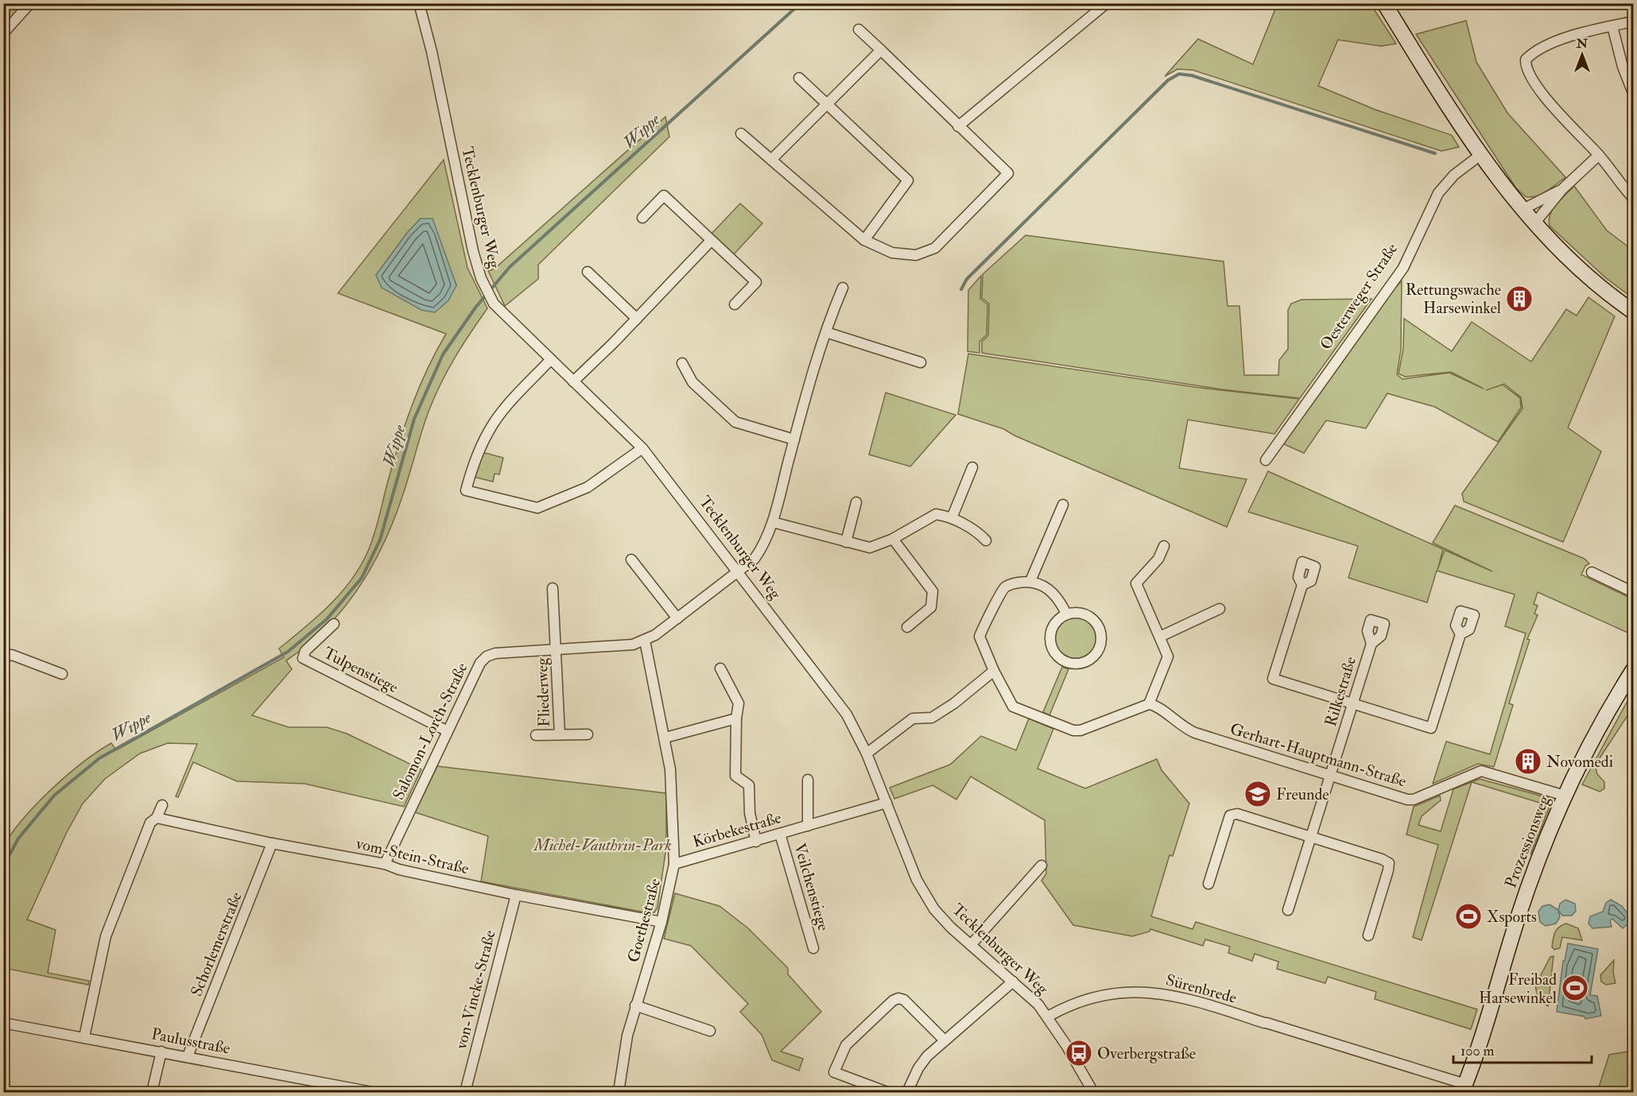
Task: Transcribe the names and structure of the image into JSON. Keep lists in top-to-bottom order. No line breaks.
{"streets":{"street":["Tecklenburger Weg","Oesterweger Straße","Tulpenstiege","Rilkestraße","Fliederweg","Salomon-Lorch-Straße","Gerhart-Hauptmann-Straße","Körbekestraße","Prozessionsweg","vom-Stein-Straße","Veilchenstiege","Goethestraße","Schorlemerstraße","Sürenbrede","von-Vincke-Straße","Paulusstraße"]},"crossings":[["Tecklenburger Weg","Salomon-Lorch-Straße"],["Tecklenburger Weg","Körbekestraße"],["Tecklenburger Weg","Sürenbrede"],["Tulpenstiege","Salomon-Lorch-Straße"],["Rilkestraße","Gerhart-Hauptmann-Straße"],["Fliederweg","Salomon-Lorch-Straße"],["Salomon-Lorch-Straße","vom-Stein-Straße"],["Salomon-Lorch-Straße","Goethestraße"],["Gerhart-Hauptmann-Straße","Prozessionsweg"],["Körbekestraße","Veilchenstiege"],["Körbekestraße","Goethestraße"],["Prozessionsweg","Sürenbrede"],["vom-Stein-Straße","Goethestraße"],["vom-Stein-Straße","Schorlemerstraße"],["vom-Stein-Straße","von-Vincke-Straße"],["Schorlemerstraße","Paulusstraße"]],"water":["Wippe"],"parks":["Michel-Vauthrin-Park"],"places":{"building":["Rettungswache Harsewinkel","Novomedi"],"school or university":["Freunde"],"sports":["Xsports","Freibad Harsewinkel"],"bus stop":["Overbergstraße"]},"scale_bar":"100 m","north":"top"}
